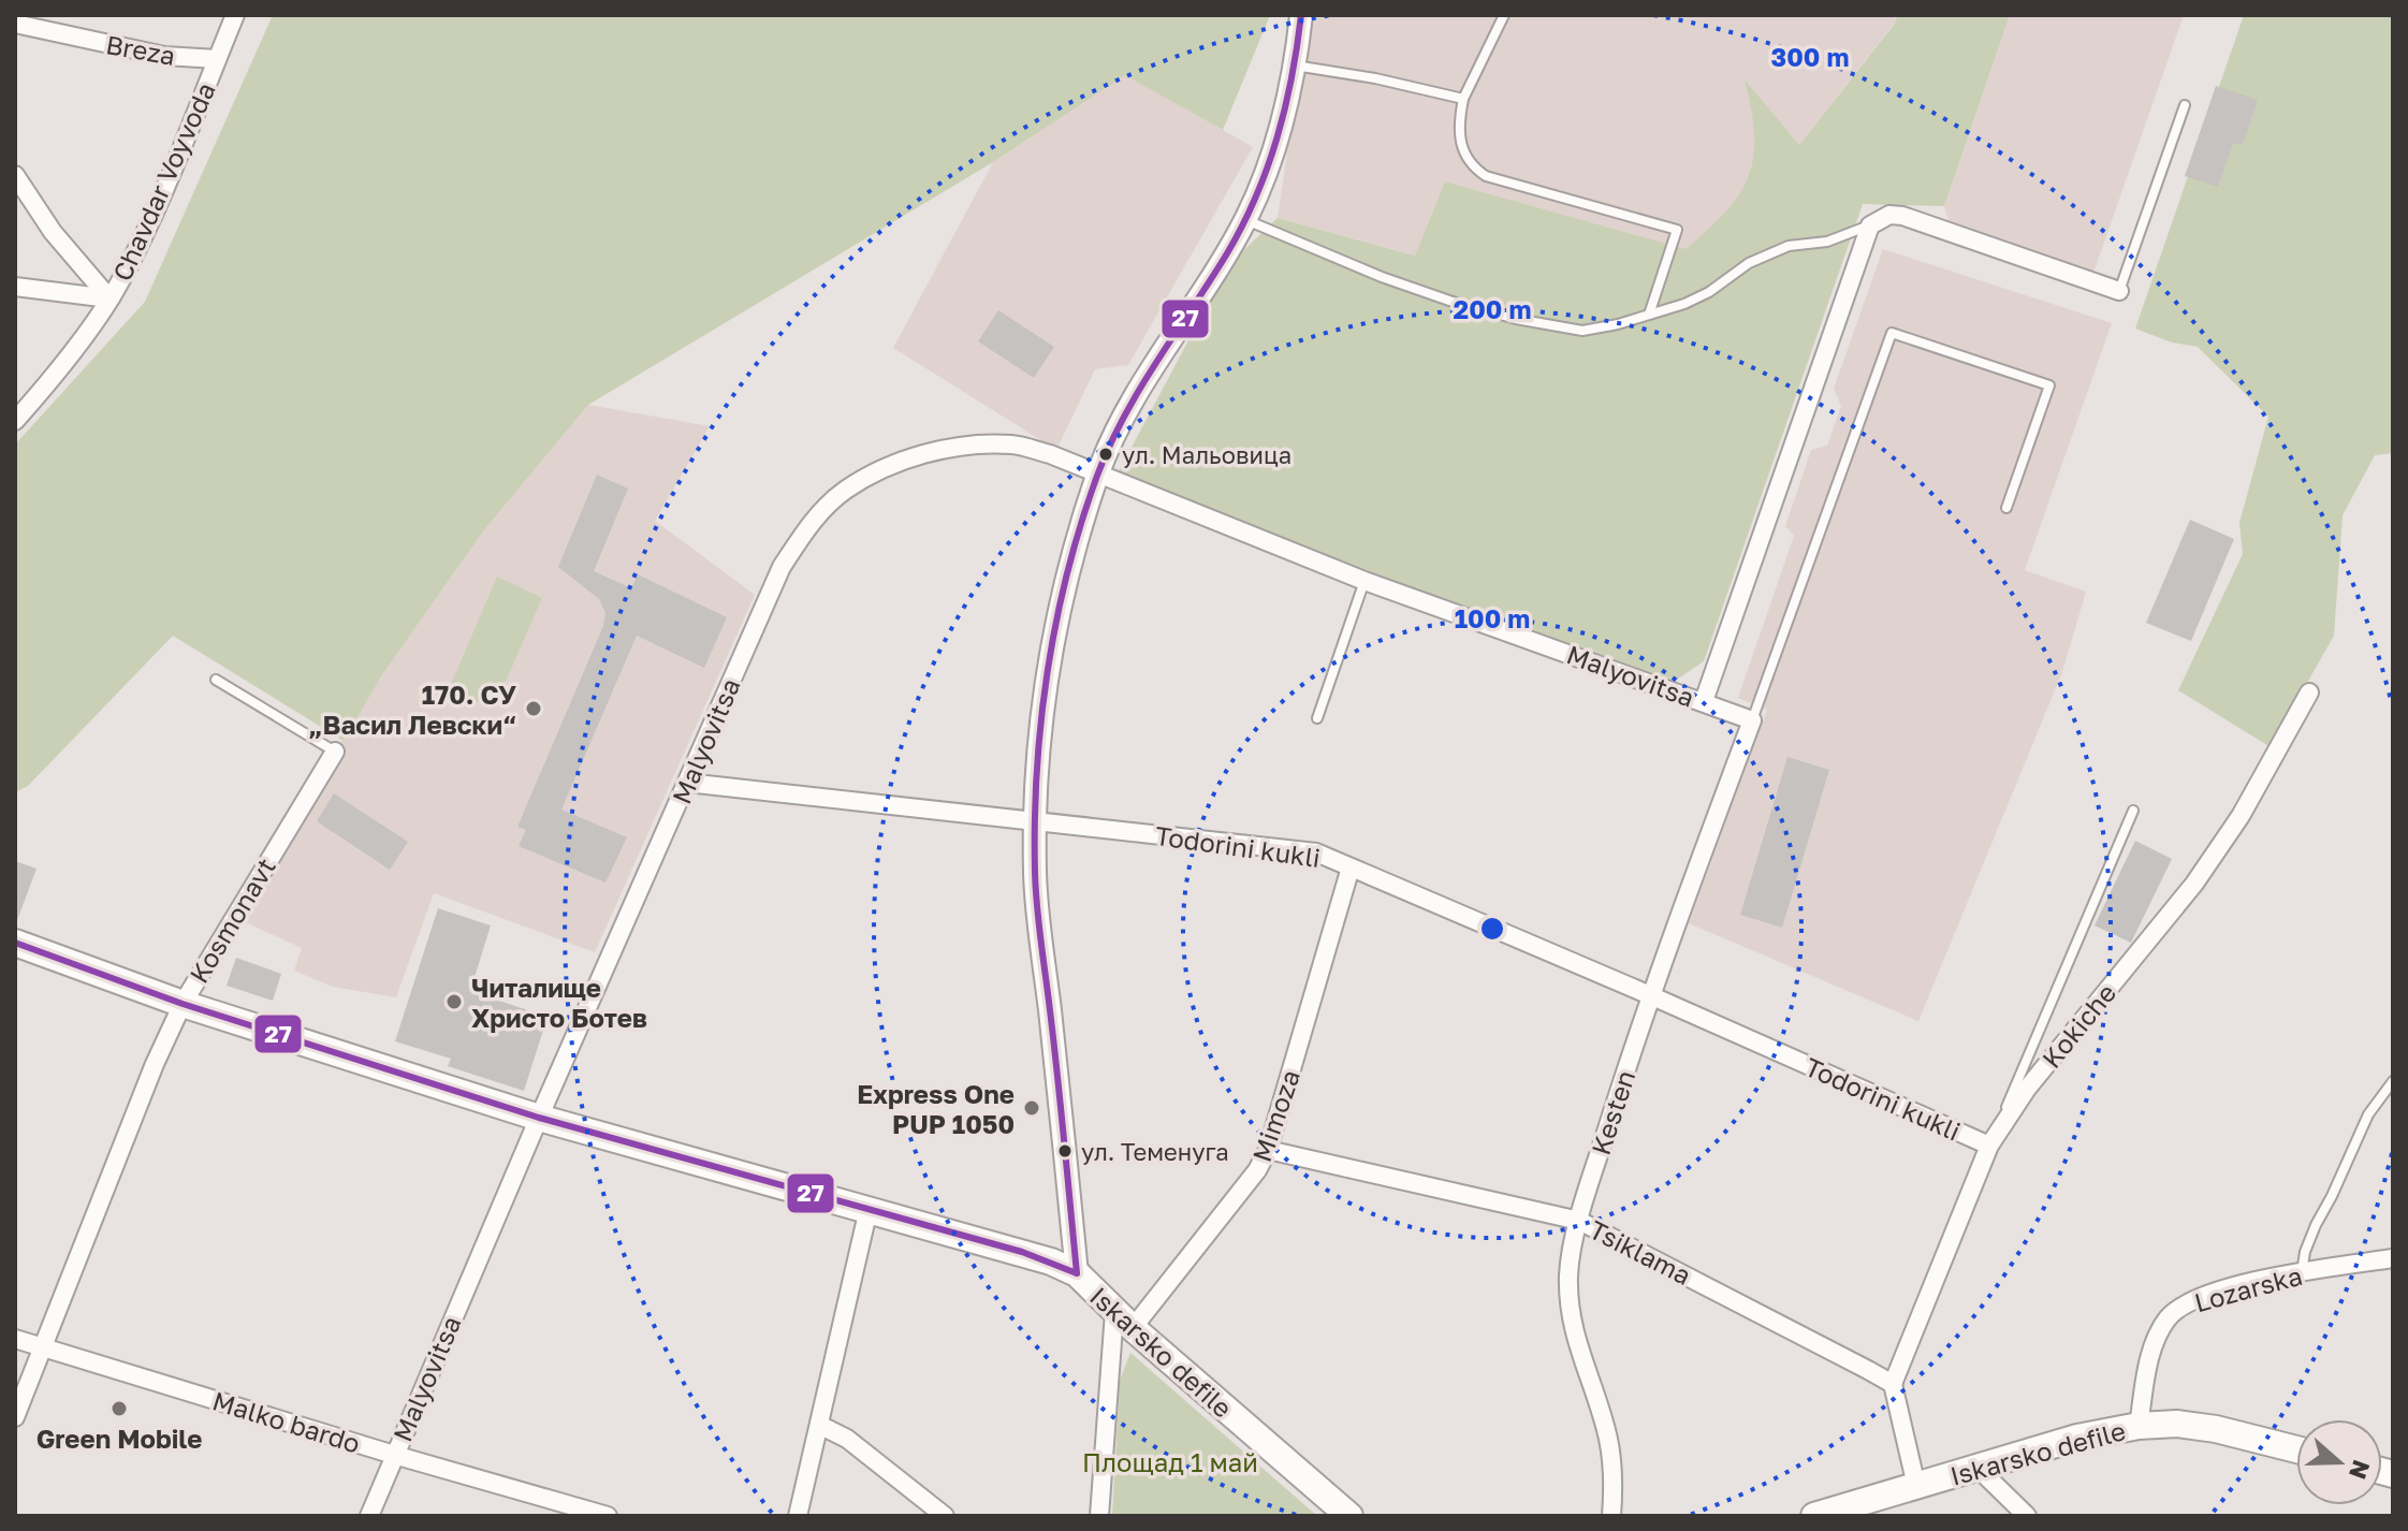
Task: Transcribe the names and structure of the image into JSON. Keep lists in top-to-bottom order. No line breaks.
{"streets":{"main road":["Iskarsko defile"],"street":["Breza","Chavdar Voyvoda","Malyovitsa","Todorini kukli","Kosmonavt","Kokiche","Kesten","Mimoza","Tsiklama","Lozarska","Malko bardo"]},"crossings":[["Breza","Chavdar Voyvoda"],["Malyovitsa","Todorini kukli"],["Malyovitsa","Kesten"],["Malyovitsa","Iskarsko defile"],["Malyovitsa","Malko bardo"],["Todorini kukli","Kokiche"],["Todorini kukli","Kesten"],["Todorini kukli","Mimoza"],["Kosmonavt","Iskarsko defile"],["Kosmonavt","Malko bardo"],["Kokiche","Tsiklama"],["Kesten","Tsiklama"],["Mimoza","Tsiklama"],["Mimoza","Iskarsko defile"],["Lozarska","Iskarsko defile"]],"parks":["Площад 1 май"],"places":["ул. Мальовица","170. СУ „Васил Левски“","Читалище Христо Ботев","Express One PUP 1050","ул. Теменуга","Green Mobile"],"lines":["transit line 27"],"north":"right","rings":["300 m","200 m","100 m"]}
